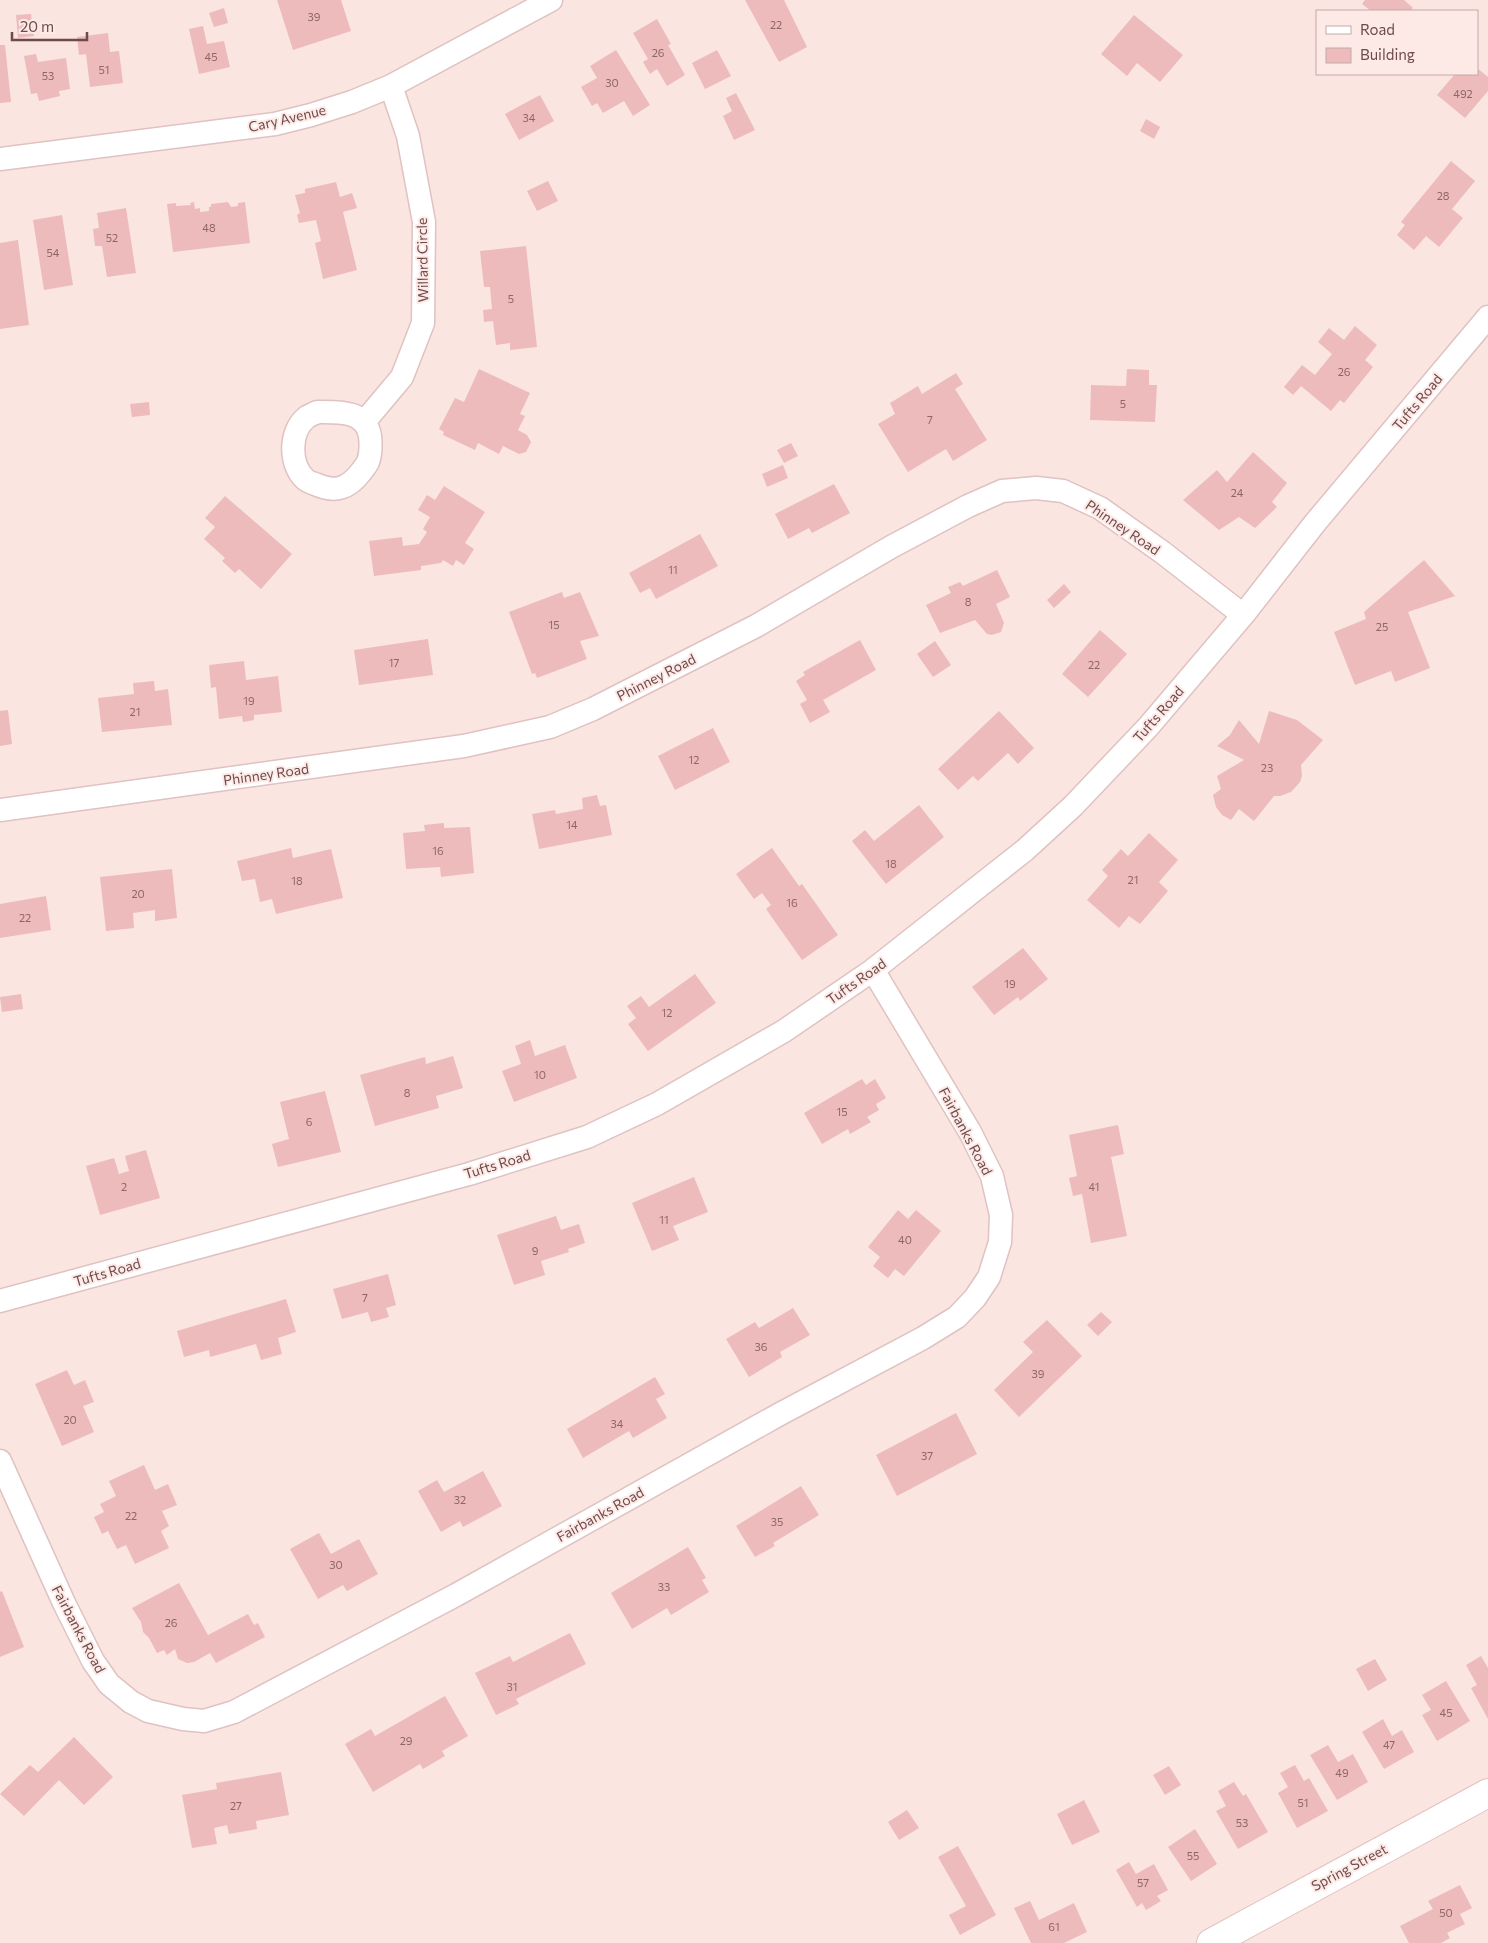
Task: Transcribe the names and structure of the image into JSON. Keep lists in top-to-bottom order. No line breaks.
{"streets":{"main road":["Spring Street"],"street":["Cary Avenue","Willard Circle","Tufts Road","Phinney Road","Fairbanks Road"]},"crossings":[["Cary Avenue","Willard Circle"],["Tufts Road","Phinney Road"],["Tufts Road","Fairbanks Road"]],"house_numbers":["39","22","26","45","51","53","30","492","34","28","48","52","54","5","26","5","7","24","11","8","15","25","17","22","19","21","12","23","14","16","18","21","18","20","16","22","19","12","10","8","15","6","2","41","11","40","9","7","36","39","20","34","37","32","22","35","30","33","26","31","45","29","47","49","51","27","53","55","57","50","61"],"legend":["Road","Building"],"scale_bar":"20 m"}
